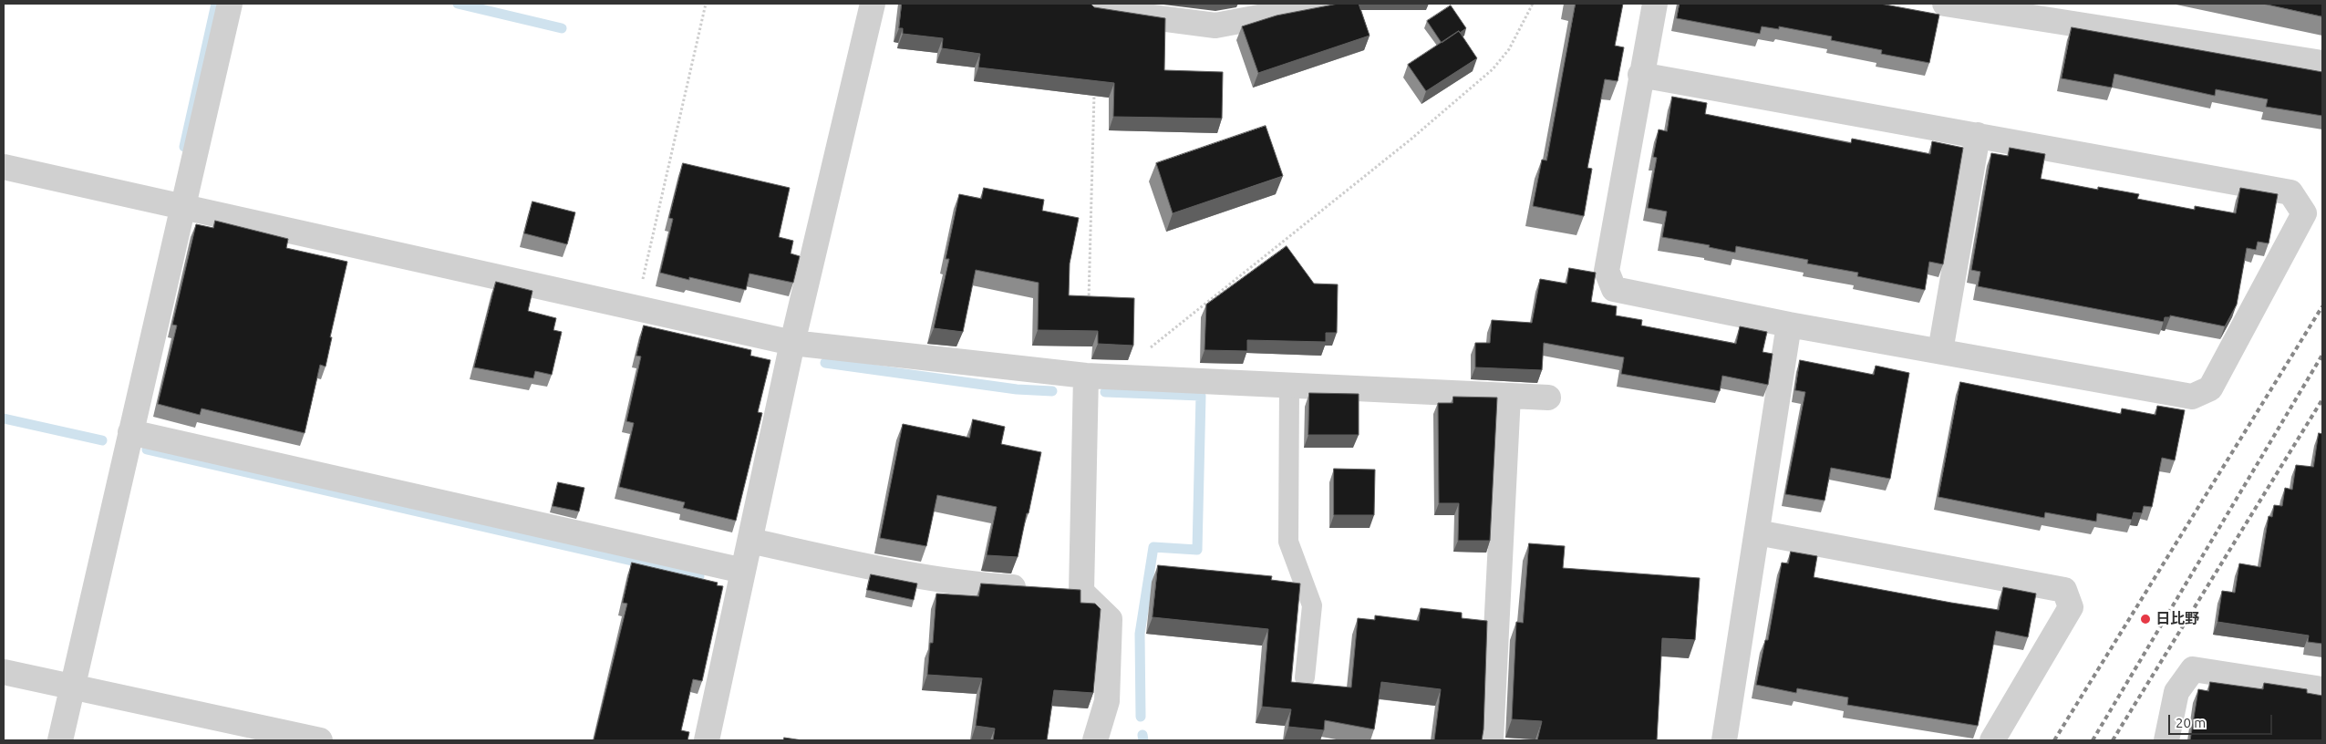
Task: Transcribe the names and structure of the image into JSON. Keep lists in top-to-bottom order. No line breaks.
{"places":["日比野"],"scale_bar":"20 m"}
